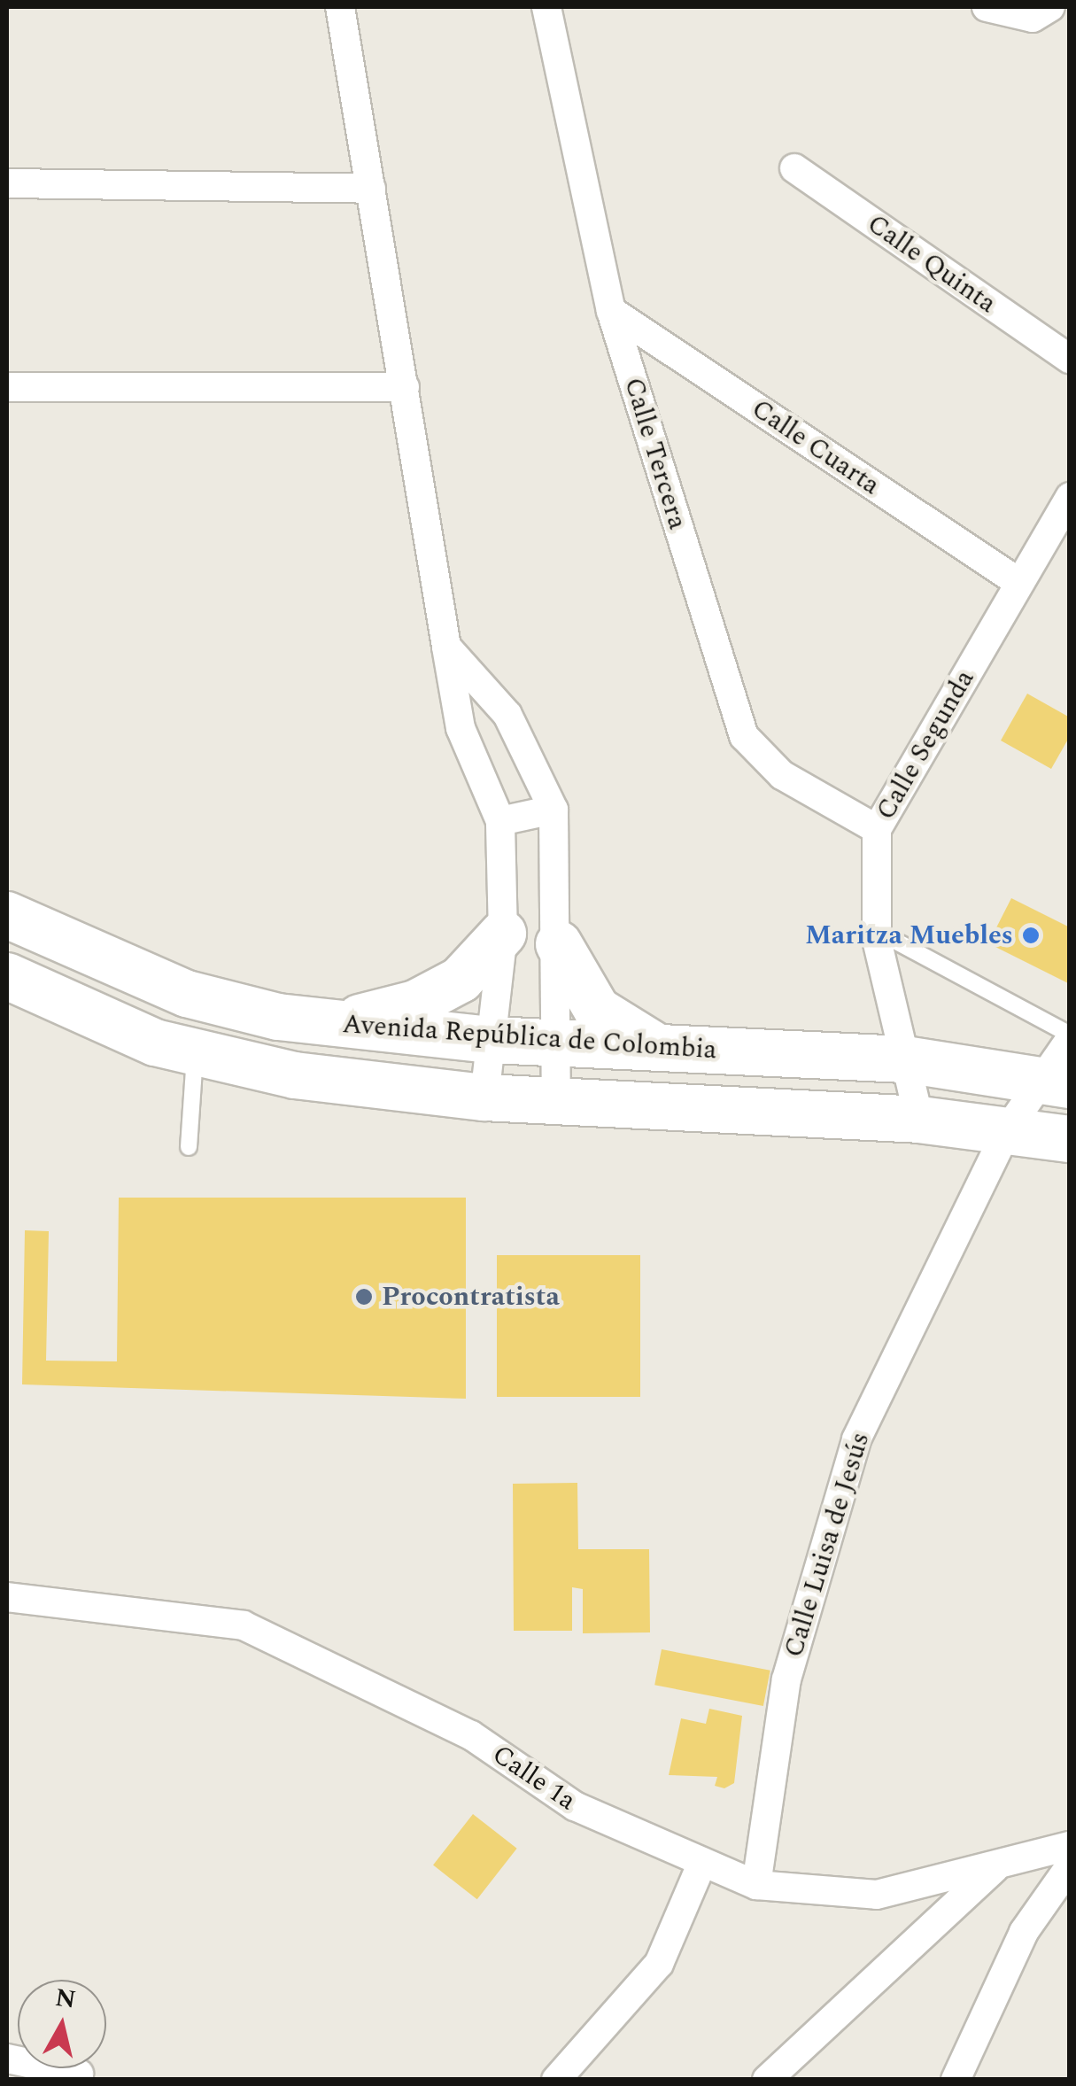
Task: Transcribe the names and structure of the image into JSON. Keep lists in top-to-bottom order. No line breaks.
{"streets":{"main road":["Avenida República de Colombia"],"street":["Calle Quinta","Calle Cuarta","Calle Tercera","Calle Segunda","Calle Luisa de Jesús","Calle 1a"]},"crossings":[["Calle Cuarta","Calle Tercera"],["Calle Cuarta","Calle Segunda"],["Calle Tercera","Calle Segunda"],["Calle Segunda","Avenida República de Colombia"],["Avenida República de Colombia","Calle Luisa de Jesús"],["Calle Luisa de Jesús","Calle 1a"]],"places":["Maritza Muebles","Procontratista"],"north":"top"}
